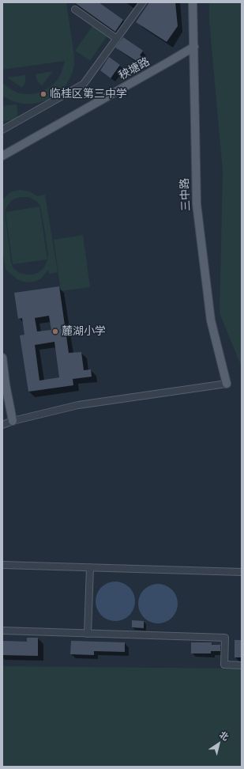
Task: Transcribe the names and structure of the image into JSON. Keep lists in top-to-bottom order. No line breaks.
{"streets":{"main road":["秧塘路","三中路"]},"crossings":[["秧塘路","三中路"]],"places":["临桂区第三中学","麓湖小学"],"north":"top right"}
